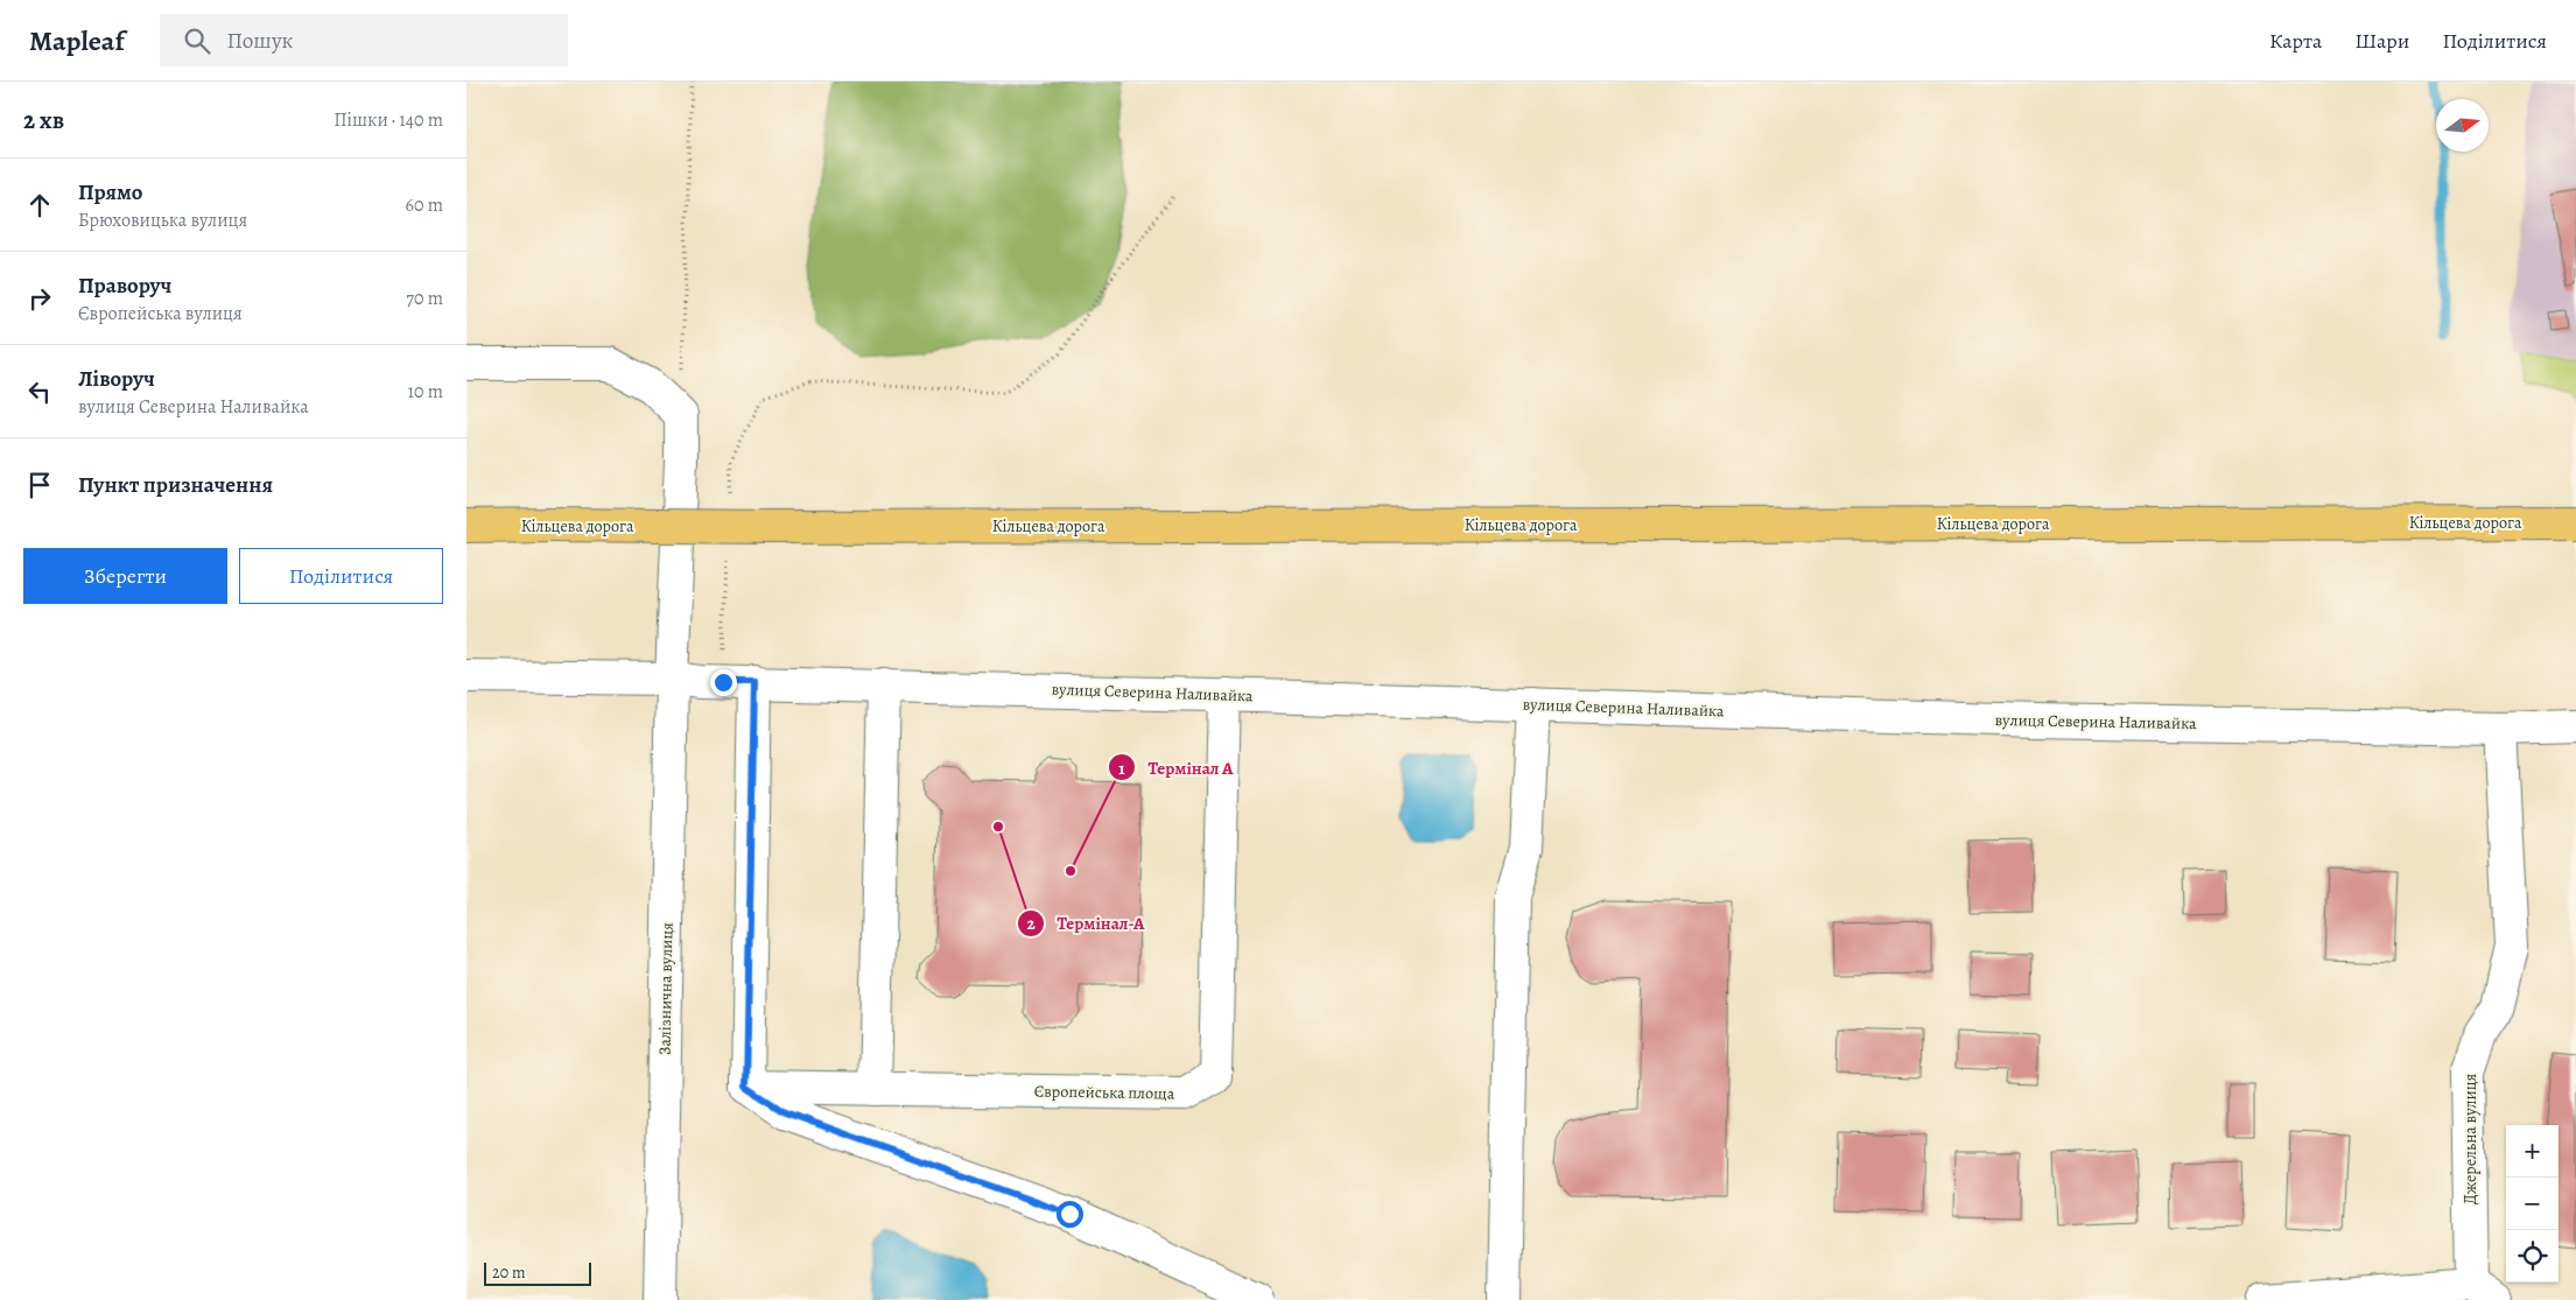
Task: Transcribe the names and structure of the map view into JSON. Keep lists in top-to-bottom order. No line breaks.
{"streets":{"highway":["Кільцева дорога"],"street":["вулиця Северина Наливайка","Залізнична вулиця","Європейська площа","Джерельна вулиця"]},"crossings":[["вулиця Северина Наливайка","Залізнична вулиця"],["вулиця Северина Наливайка","Європейська площа"],["вулиця Северина Наливайка","Джерельна вулиця"]],"places":["Термінал-А","Термінал А"],"scale_bar":"20 m","north":"right","page":{"header":"Mapleaf","search":"Пошук","nav":["Карта","Шари","Поділитися"],"heading":["2 хв","Пішки · 140 m"],"list":[["Прямо","Брюховицька вулиця","60 m"],["Праворуч","Європейська вулиця","70 m"],["Ліворуч","вулиця Северина Наливайка","10 m"],"Пункт призначення"],"buttons":["Зберегти","Поділитися"],"map_buttons":["+","−"],"scale":"20 m"}}
